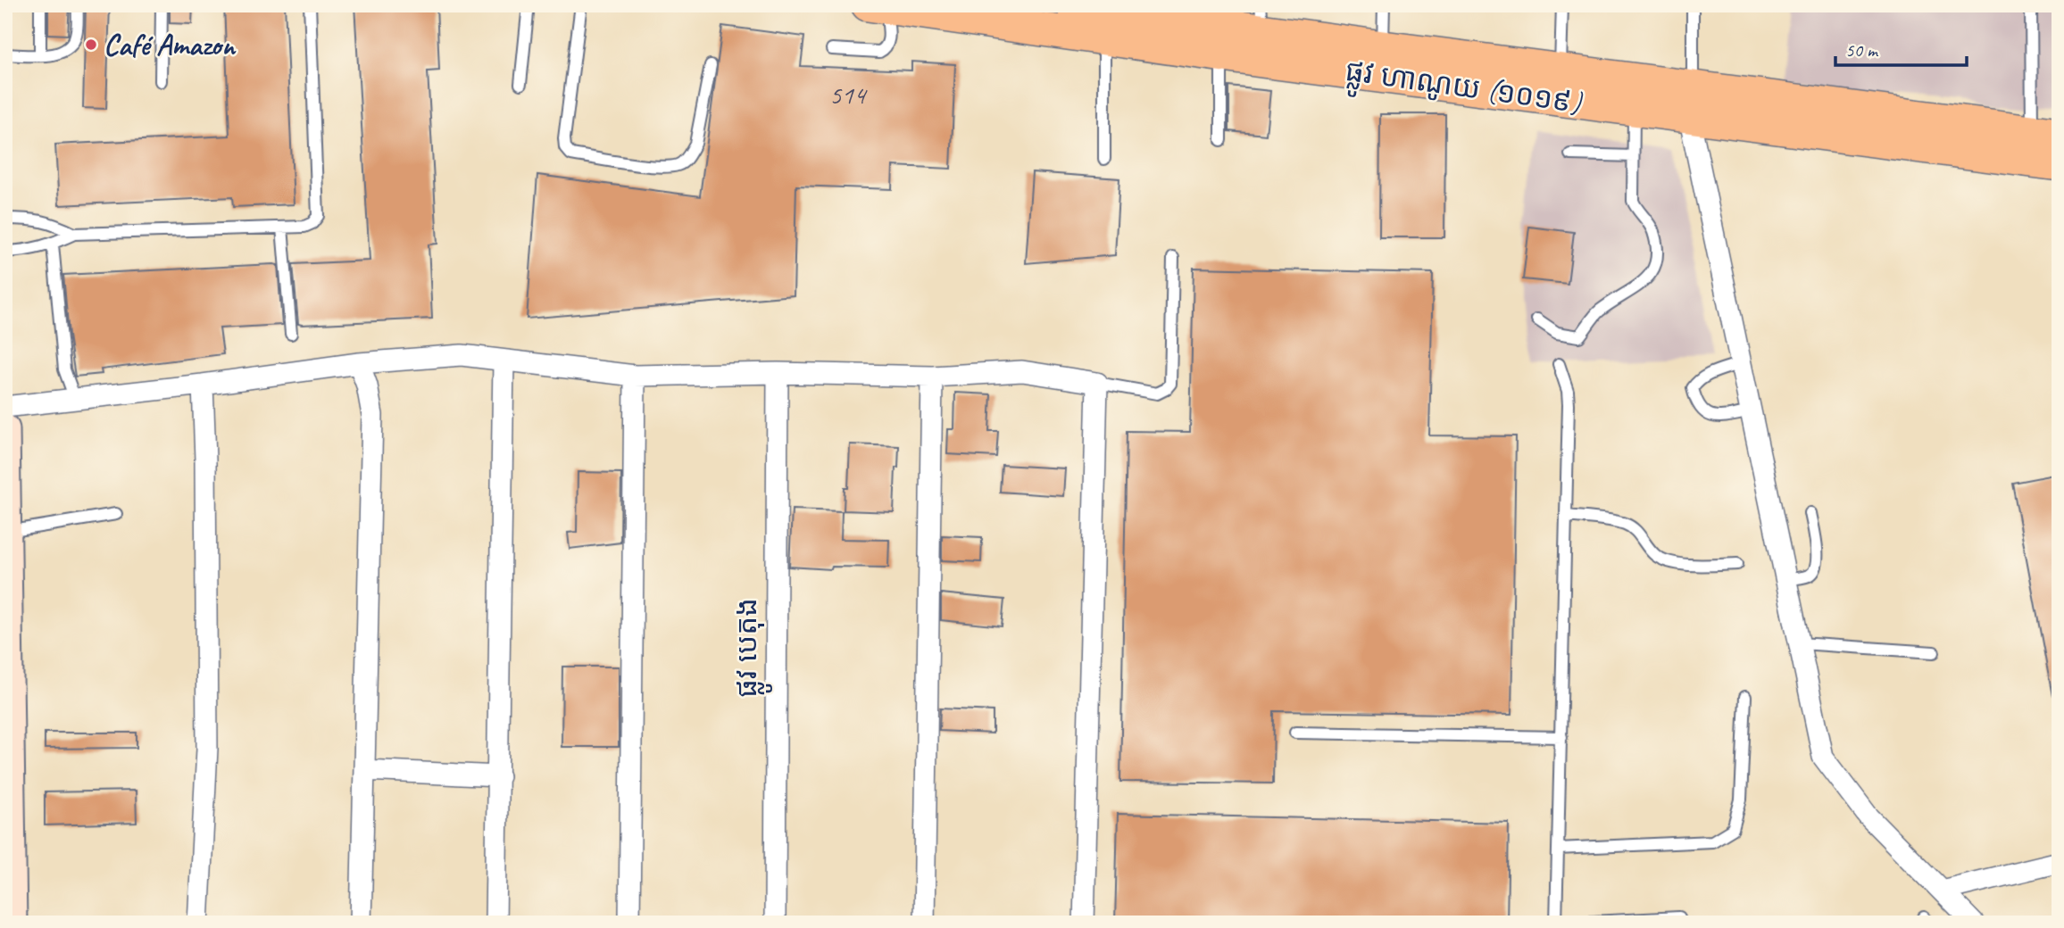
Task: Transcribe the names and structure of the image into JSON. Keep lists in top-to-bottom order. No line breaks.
{"streets":{"main road":["ផ្លូវ ហាណូយ (១០១៩)"],"street":["ផ្លូវ បេតុង"]},"places":["Café Amazon"],"house_numbers":["514"],"scale_bar":"50 m"}
